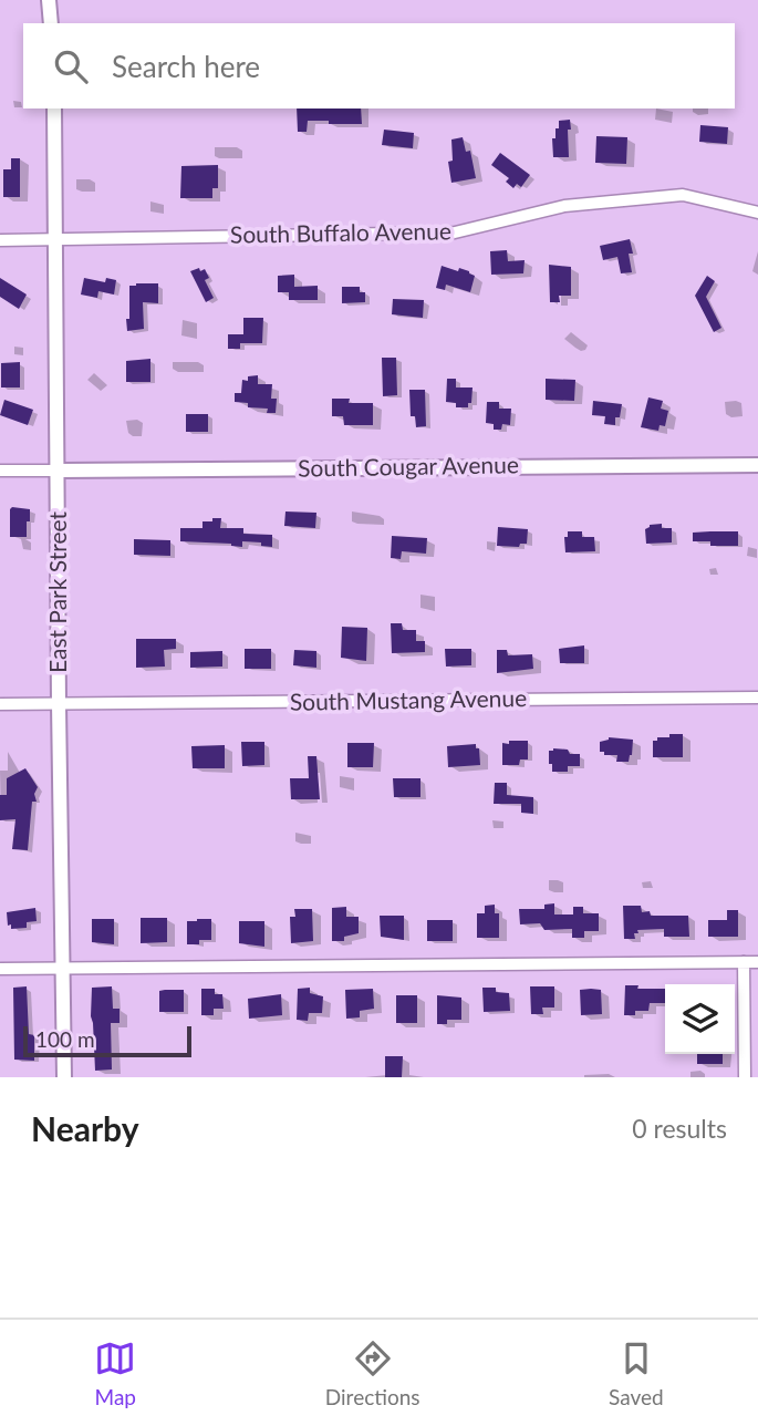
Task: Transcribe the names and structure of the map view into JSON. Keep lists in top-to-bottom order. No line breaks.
{"streets":{"street":["South Buffalo Avenue","South Cougar Avenue","East Park Street","South Mustang Avenue"]},"crossings":[["South Buffalo Avenue","East Park Street"],["South Cougar Avenue","East Park Street"],["East Park Street","South Mustang Avenue"]],"scale_bar":"100 m","page":{"search":"Search here","scale":"100 m","heading":["Nearby","0 results"],"nav":["Map","Directions","Saved"]}}
